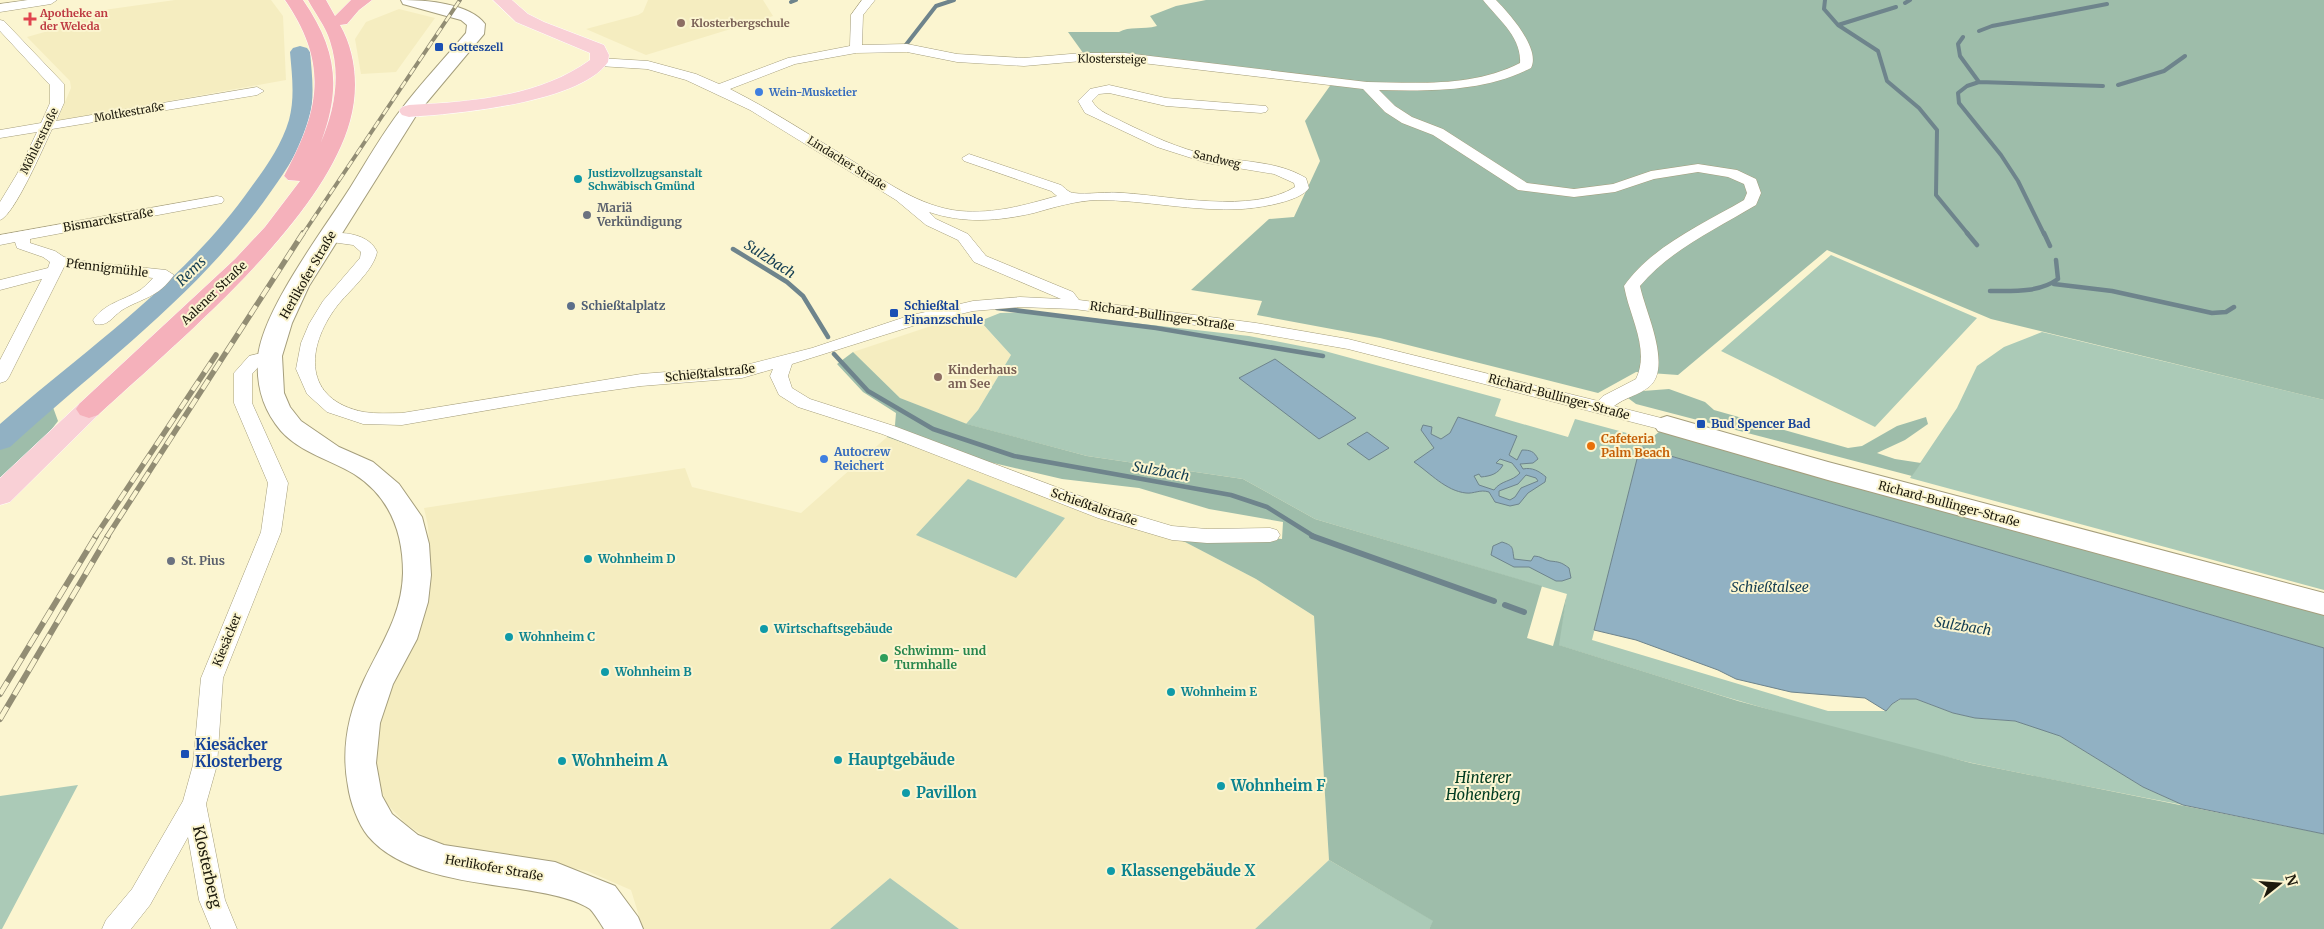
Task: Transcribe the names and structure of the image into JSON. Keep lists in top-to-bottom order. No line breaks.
{"streets":{"highway":["Aalener Straße"],"main road":["Herlikofer Straße","Richard-Bullinger-Straße"],"street":["Klostersteige","Moltkestraße","Möhlerstraße","Sandweg","Lindacher Straße","Bismarckstraße","Pfennigmühle","Schießtalstraße","Kiesäcker","Klosterberg"]},"crossings":[["Klostersteige","Lindacher Straße"],["Moltkestraße","Möhlerstraße"],["Sandweg","Lindacher Straße"],["Lindacher Straße","Richard-Bullinger-Straße"],["Bismarckstraße","Pfennigmühle"],["Herlikofer Straße","Schießtalstraße"],["Herlikofer Straße","Kiesäcker"],["Richard-Bullinger-Straße","Schießtalstraße"],["Kiesäcker","Klosterberg"]],"water":["Sulzbach","Rems","Schießtalsee"],"parks":["Hinterer Hohenberg"],"places":{"health":["Apotheke an der Weleda"],"other":["Klosterbergschule","Wein-Musketier","Justizvollzugsanstalt Schwäbisch Gmünd","Mariä Verkündigung","Schießtalplatz","Kinderhaus am See","Cafeteria Palm Beach","Autocrew Reichert","Wohnheim D","St. Pius","Wirtschaftsgebäude","Wohnheim C","Schwimm- und Turmhalle","Wohnheim B","Wohnheim E","Hauptgebäude","Wohnheim A","Wohnheim F","Pavillon","Klassengebäude X"],"transit":["Gotteszell","Schießtal Finanzschule","Bud Spencer Bad","Kiesäcker Klosterberg"]},"north":"right"}
